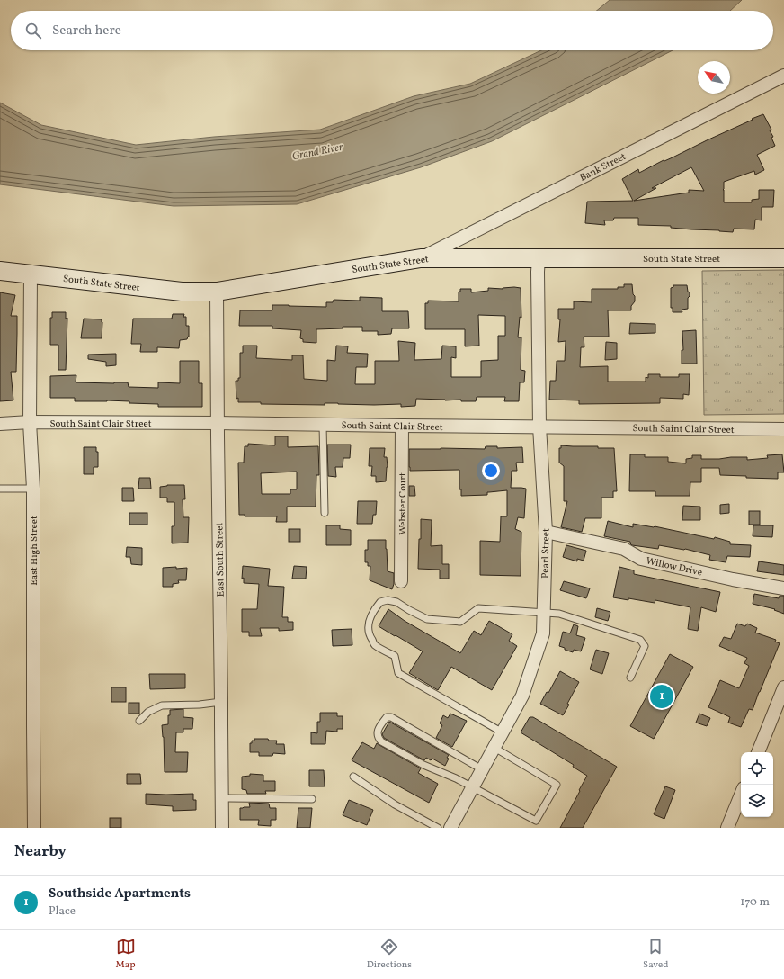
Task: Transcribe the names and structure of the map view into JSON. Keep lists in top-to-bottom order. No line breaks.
{"streets":{"main road":["South State Street"],"street":["Bank Street","South Saint Clair Street","Webster Court","East High Street","Pearl Street","East South Street","Willow Drive"]},"crossings":[["Bank Street","South State Street"],["South State Street","East High Street"],["South State Street","Pearl Street"],["South State Street","East South Street"],["South Saint Clair Street","Webster Court"],["South Saint Clair Street","East High Street"],["South Saint Clair Street","Pearl Street"],["South Saint Clair Street","East South Street"],["Pearl Street","Willow Drive"]],"water":["Grand River"],"north":"top left","page":{"search":"Search here","pins":"1","heading":"Nearby","list":[{"mark":"1","name":"Southside Apartments","note":"Place","value":"170 m"}],"nav":["Map","Directions","Saved"]}}
